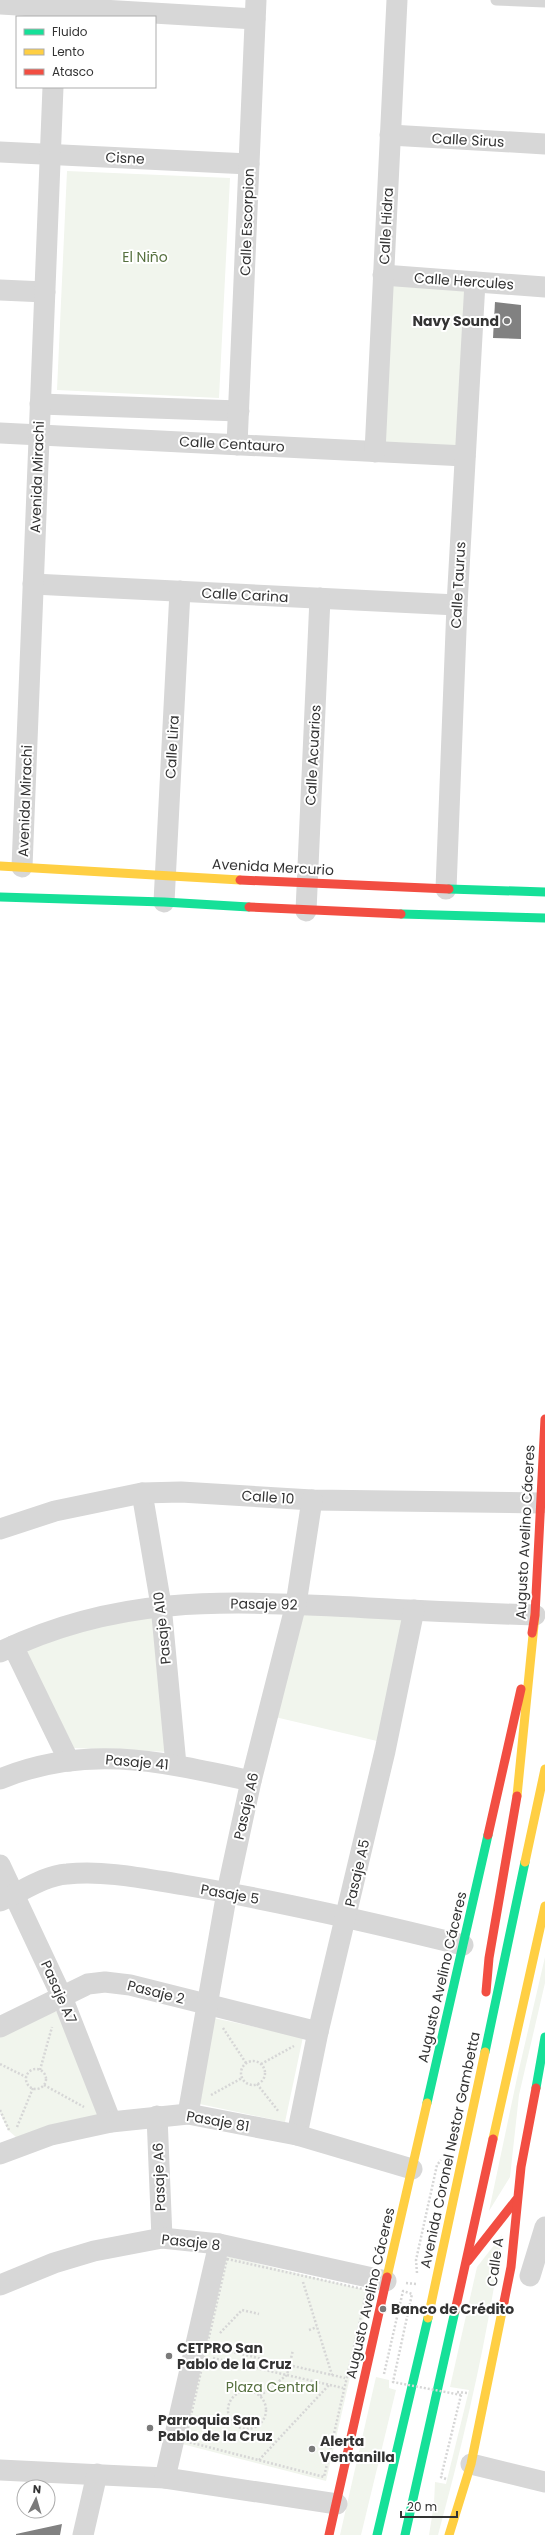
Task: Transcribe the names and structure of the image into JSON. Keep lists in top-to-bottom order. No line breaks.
{"streets":{"main road":["Avenida Mercurio","Augusto Avelino Cáceres","Avenida Coronel Nestor Gambetta","Calle A"],"street":["Calle Sirus","Cisne","Calle Escorpion","Calle Hidra","Calle Hercules","Calle Centauro","Avenida Mirachi","Calle Taurus","Calle Carina","Calle Lira","Calle Acuarios","Calle 10","Pasaje 92","Pasaje A10","Pasaje 41","Pasaje A6","Pasaje A5","Pasaje 5","Pasaje A7","Pasaje 2","Pasaje 81","Pasaje 8"]},"crossings":[["Calle Sirus","Calle Hidra"],["Cisne","Calle Escorpion"],["Cisne","Avenida Mirachi"],["Calle Escorpion","Calle Centauro"],["Calle Hidra","Calle Hercules"],["Calle Hidra","Calle Centauro"],["Calle Hercules","Calle Taurus"],["Calle Centauro","Avenida Mirachi"],["Calle Centauro","Calle Taurus"],["Avenida Mirachi","Calle Carina"],["Avenida Mirachi","Avenida Mercurio"],["Calle Taurus","Calle Carina"],["Calle Taurus","Avenida Mercurio"],["Calle Carina","Calle Lira"],["Calle Carina","Calle Acuarios"],["Calle Lira","Avenida Mercurio"],["Calle Acuarios","Avenida Mercurio"],["Calle 10","Augusto Avelino Cáceres"],["Calle 10","Pasaje A10"],["Calle 10","Pasaje A6"],["Augusto Avelino Cáceres","Pasaje 92"],["Augusto Avelino Cáceres","Pasaje 5"],["Augusto Avelino Cáceres","Pasaje 81"],["Augusto Avelino Cáceres","Pasaje 8"],["Pasaje 92","Pasaje A10"],["Pasaje 92","Pasaje A6"],["Pasaje 92","Pasaje A5"],["Pasaje A10","Pasaje 41"],["Pasaje 41","Pasaje A6"],["Pasaje A6","Pasaje 5"],["Pasaje A6","Pasaje 2"],["Pasaje A6","Pasaje 81"],["Pasaje A6","Pasaje 8"],["Pasaje A5","Pasaje 5"],["Pasaje A5","Pasaje 2"],["Pasaje A5","Pasaje 81"],["Pasaje 5","Pasaje A7"],["Pasaje A7","Pasaje 2"],["Pasaje A7","Pasaje 81"]],"parks":["El Niño","Plaza Central"],"places":["Navy Sound","Banco de Crédito","CETPRO San Pablo de la Cruz","Parroquia San Pablo de la Cruz","Alerta Ventanilla"],"legend":["Fluido","Lento","Atasco"],"scale_bar":"20 m","north":"top"}
